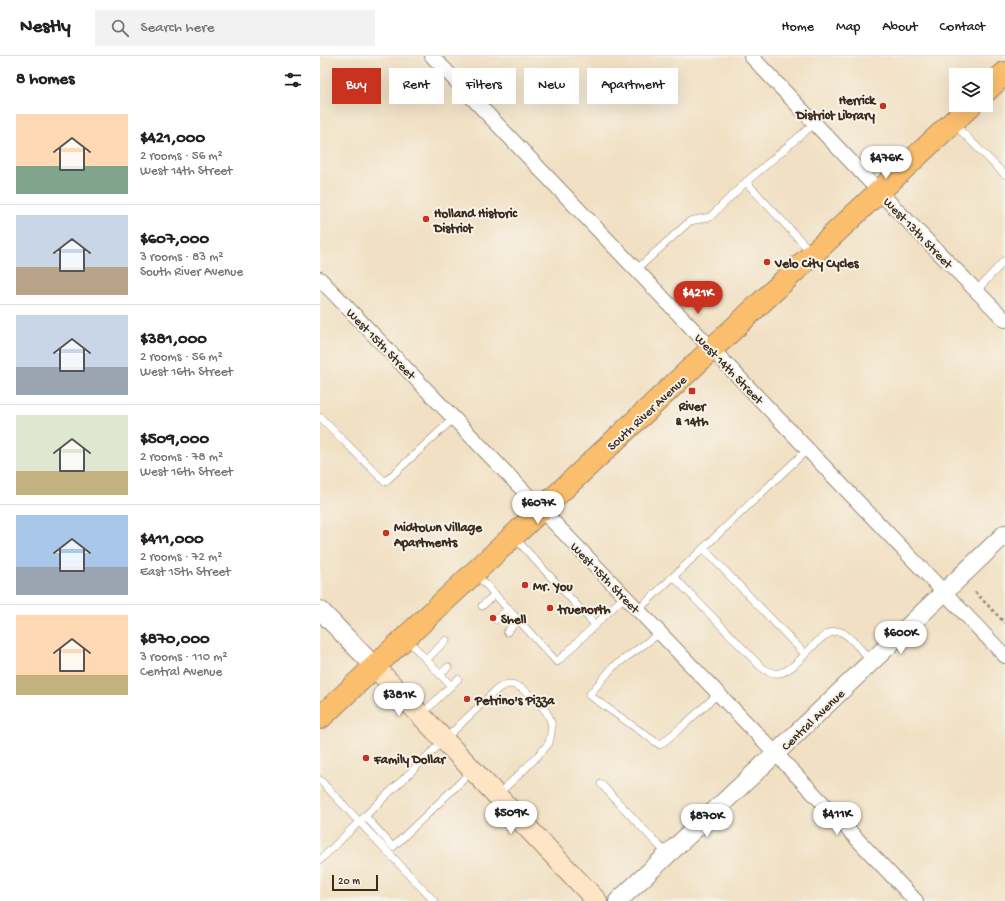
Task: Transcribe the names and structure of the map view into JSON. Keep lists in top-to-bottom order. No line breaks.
{"streets":{"main road":["South River Avenue"],"street":["West 13th Street","West 15th Street","West 14th Street","Central Avenue"]},"crossings":[["West 13th Street","South River Avenue"],["West 15th Street","South River Avenue"],["West 15th Street","Central Avenue"],["West 14th Street","South River Avenue"],["West 14th Street","Central Avenue"]],"places":{"other":["Herrick District Library","Holland Historic District","Velo City Cycles","Midtown Village Apartments","Mr. You","truenorth","Shell","Petrino's Pizza","Family Dollar"],"transit":["River & 14th"]},"scale_bar":"20 m","page":{"header":"Nestly","search":"Search here","nav":["Home","Map","About","Contact"],"heading":"8 homes","chip":["Buy","Rent","Filters","New","Apartment"],"list":[{"name":"$421,000","note":"2 rooms · 56 m² · West 14th Street"},{"name":"$607,000","note":"3 rooms · 83 m² · South River Avenue"},{"name":"$381,000","note":"2 rooms · 56 m² · West 16th Street"},{"name":"$509,000","note":"2 rooms · 78 m² · West 16th Street"},{"name":"$411,000","note":"2 rooms · 72 m² · East 15th Street"},{"name":"$870,000","note":"3 rooms · 110 m² · Central Avenue"}],"price":["$476K","$421K","$607K","$600K","$381K","$509K","$411K","$870K"],"scale":"20 m"}}
